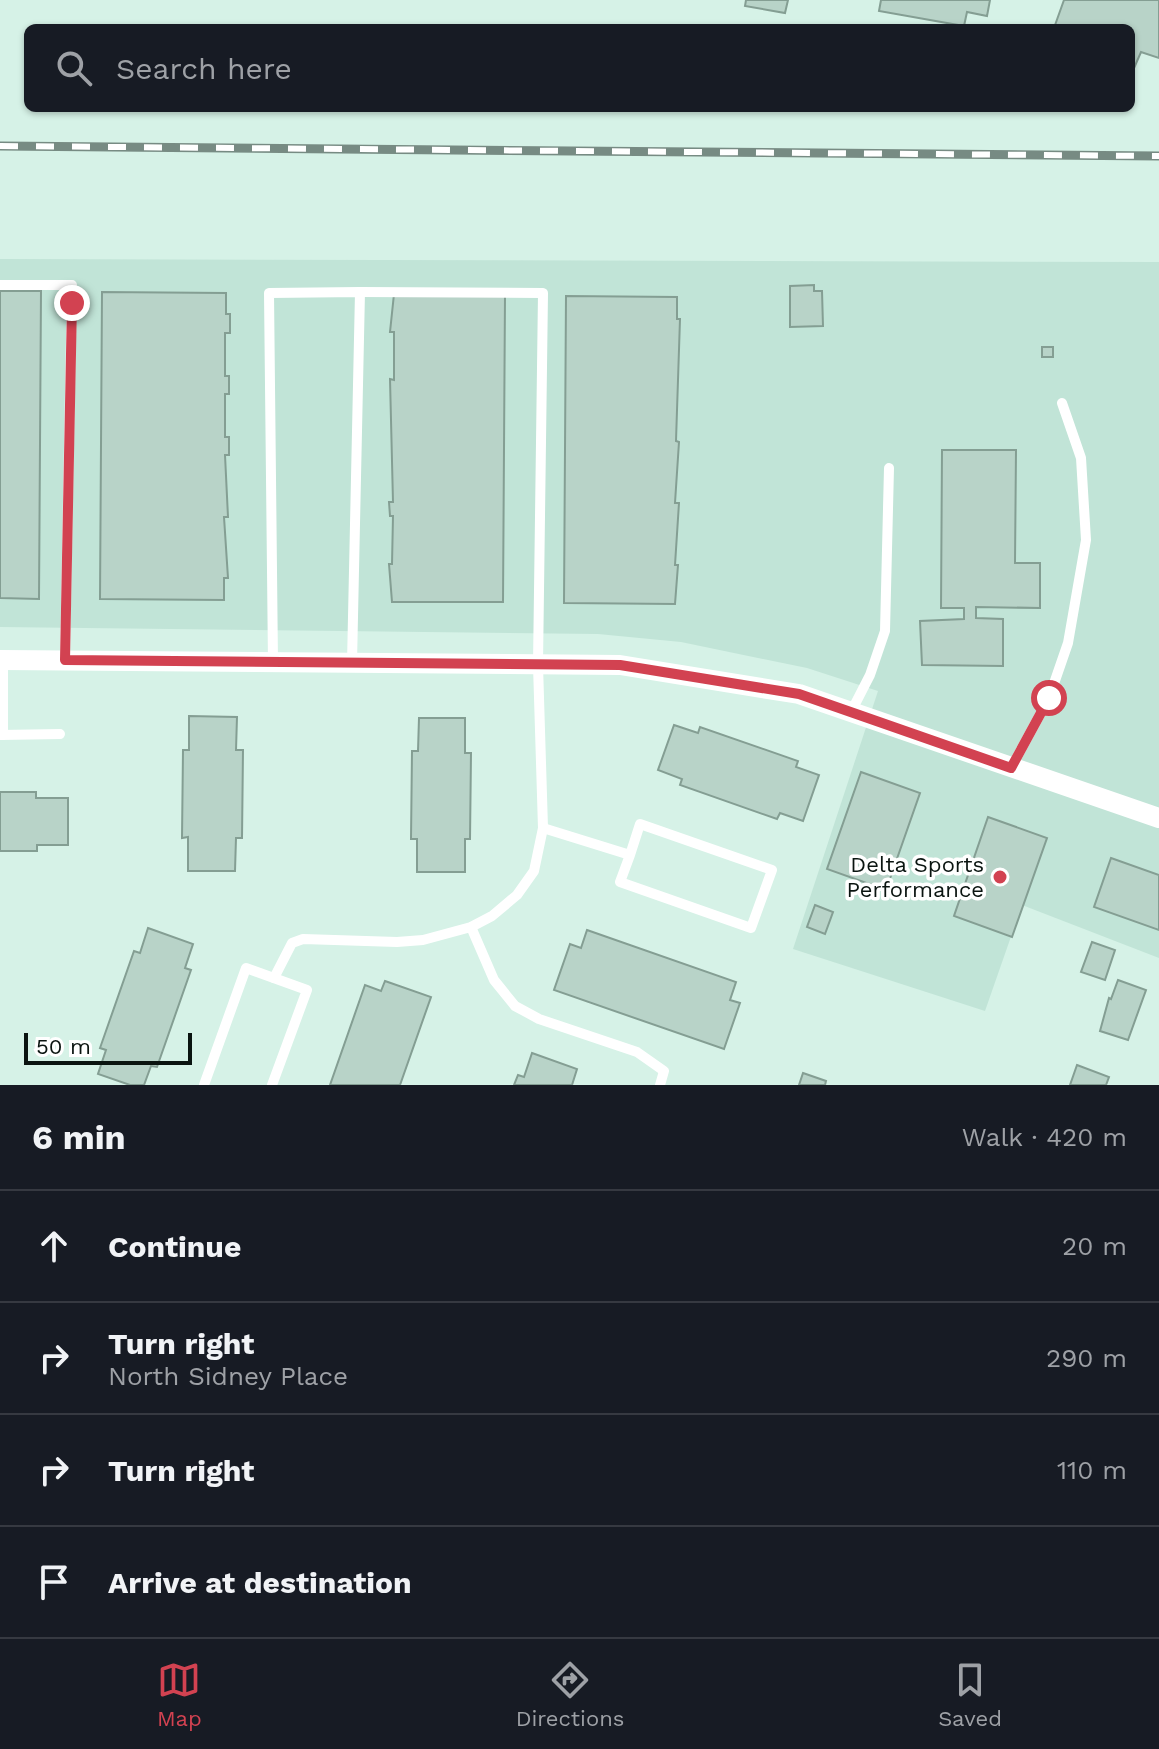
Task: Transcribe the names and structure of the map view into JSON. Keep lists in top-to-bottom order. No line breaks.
{"places":["Delta Sports Performance"],"scale_bar":"50 m","page":{"search":"Search here","scale":"50 m","heading":["6 min","Walk · 420 m"],"list":[["Continue","20 m"],["Turn right","North Sidney Place","290 m"],["Turn right","110 m"],"Arrive at destination"],"nav":["Map","Directions","Saved"]}}
